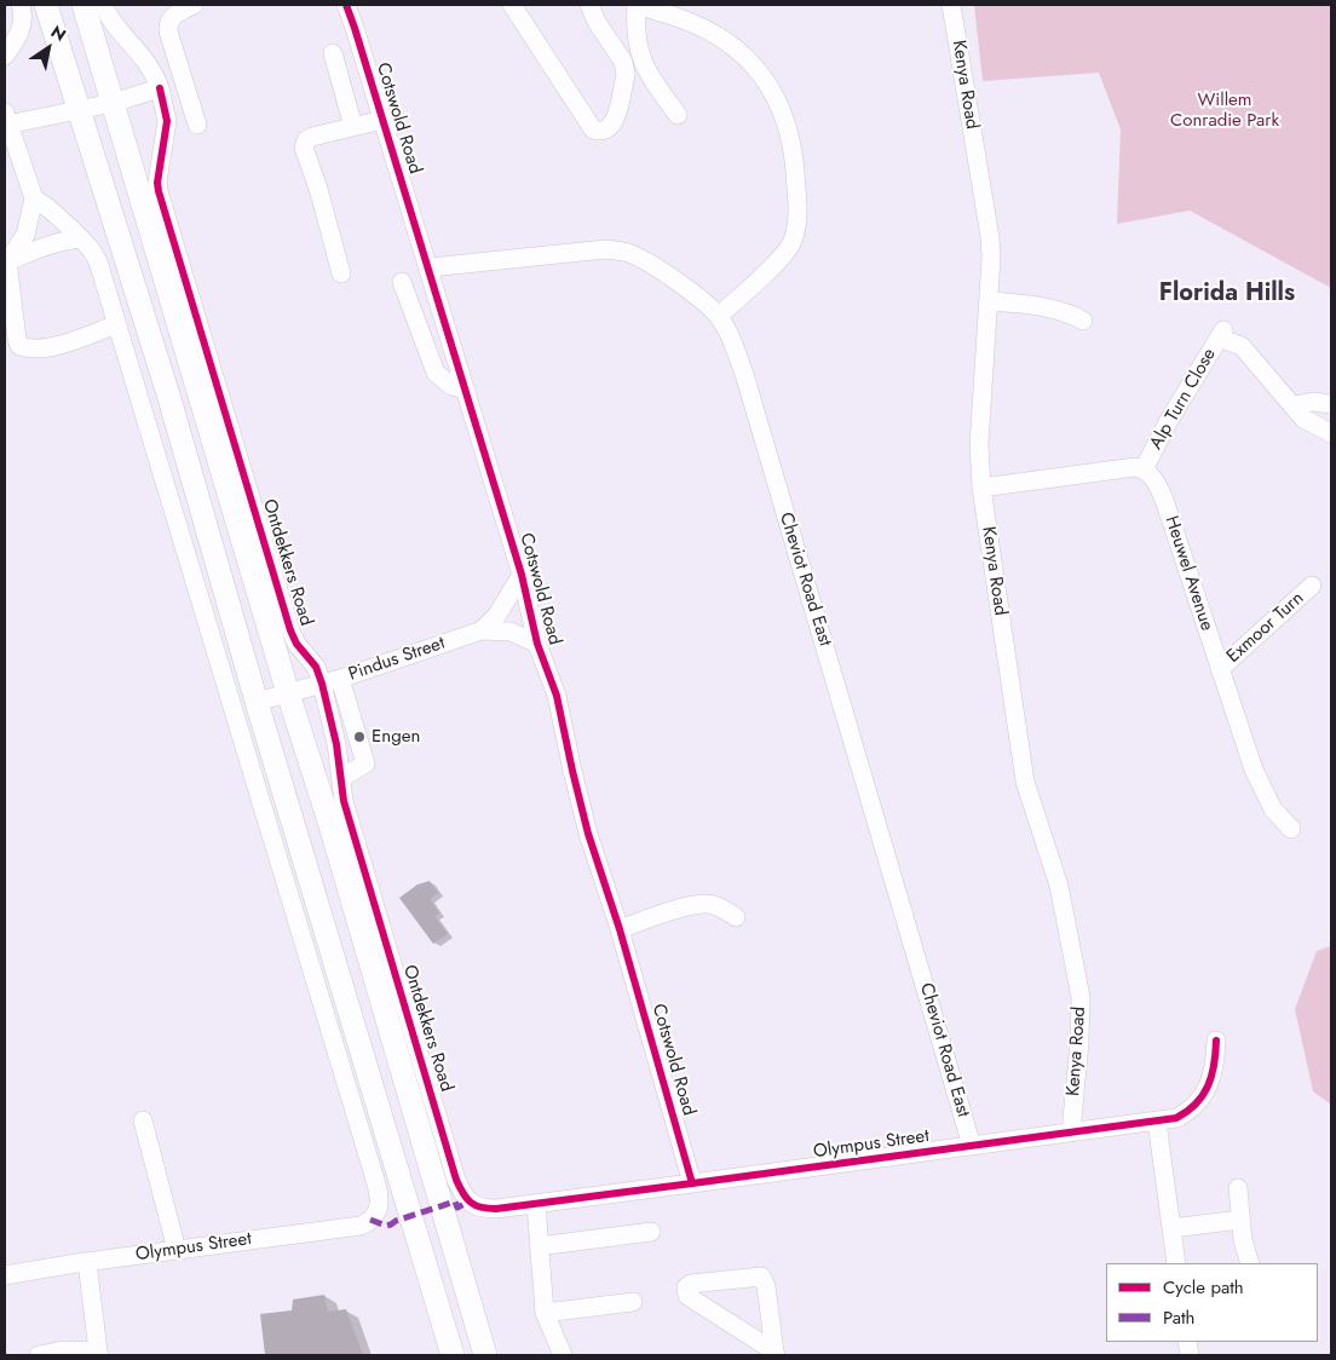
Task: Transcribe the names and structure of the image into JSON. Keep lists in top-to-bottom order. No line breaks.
{"streets":{"main road":["Ontdekkers Road"],"street":["Kenya Road","Cotswold Road","Alp Turn Close","Heuwel Avenue","Cheviot Road East","Exmoor Turn","Pindus Street","Olympus Street"]},"crossings":[["Kenya Road","Olympus Street"],["Cotswold Road","Cheviot Road East"],["Cotswold Road","Pindus Street"],["Cotswold Road","Olympus Street"],["Alp Turn Close","Heuwel Avenue"],["Ontdekkers Road","Pindus Street"],["Ontdekkers Road","Olympus Street"],["Heuwel Avenue","Exmoor Turn"],["Cheviot Road East","Olympus Street"]],"districts":["Florida Hills"],"parks":["Willem Conradie Park"],"places":["Engen"],"legend":["Cycle path","Path"],"north":"top right"}
